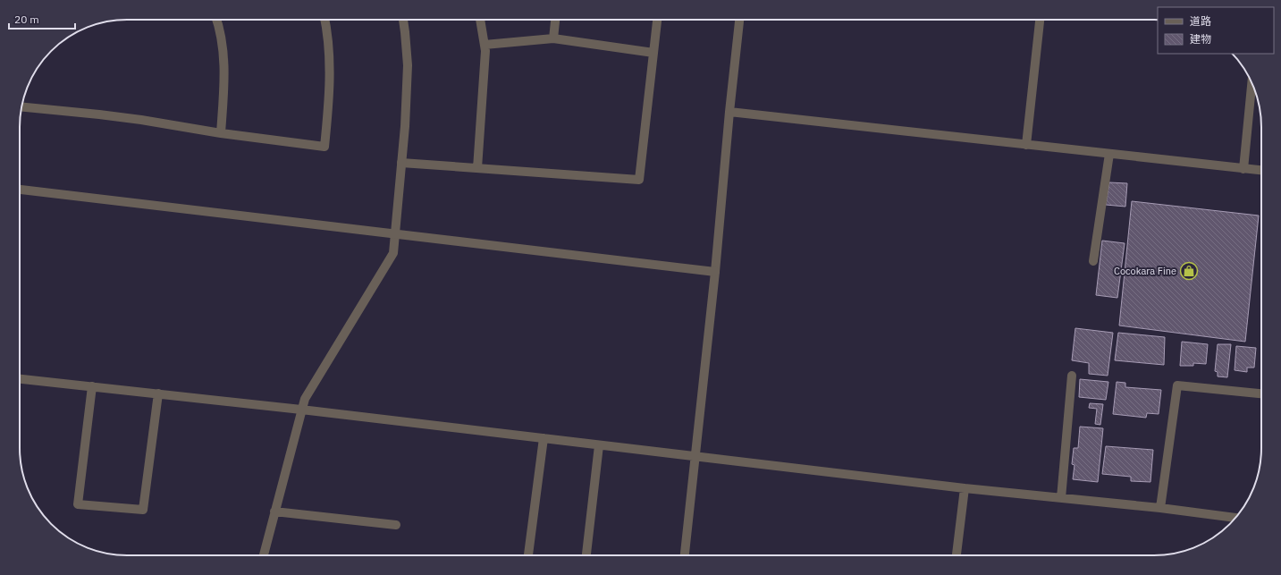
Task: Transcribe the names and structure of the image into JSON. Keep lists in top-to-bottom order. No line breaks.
{"places":{"shop":["Cocokara Fine"]},"legend":["道路","建物"],"scale_bar":"20 m"}
